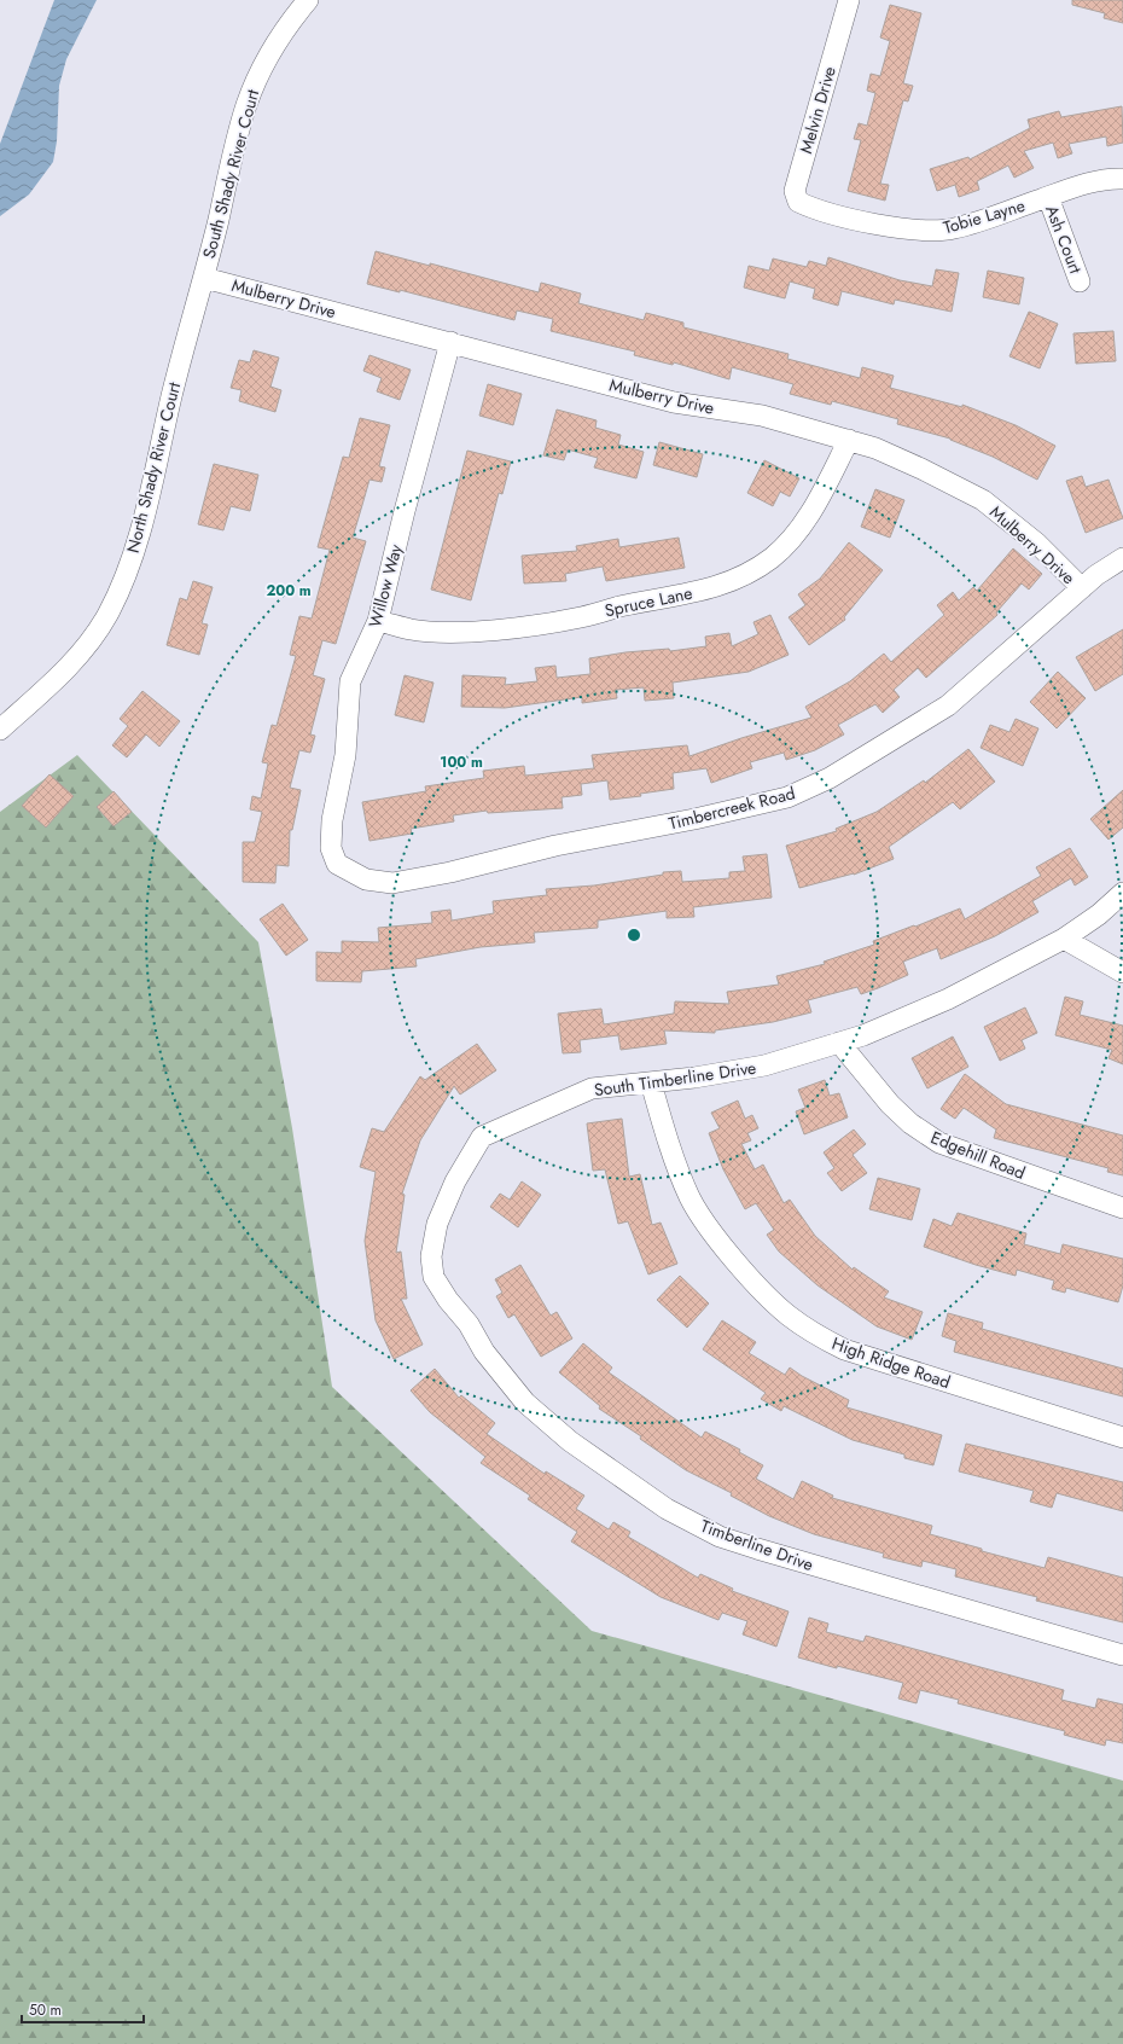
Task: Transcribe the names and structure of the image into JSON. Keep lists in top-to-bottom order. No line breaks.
{"streets":{"street":["Melvin Drive","South Shady River Court","Tobie Layne","Ash Court","Mulberry Drive","North Shady River Court","Willow Way","Spruce Lane","Timbercreek Road","South Timberline Drive","Edgehill Road","High Ridge Road","Timberline Drive"]},"crossings":[["Melvin Drive","Tobie Layne"],["South Shady River Court","Mulberry Drive"],["South Shady River Court","North Shady River Court"],["Tobie Layne","Ash Court"],["Mulberry Drive","North Shady River Court"],["Mulberry Drive","Willow Way"],["Mulberry Drive","Spruce Lane"],["Mulberry Drive","Timbercreek Road"],["Willow Way","Spruce Lane"],["Willow Way","Timbercreek Road"],["South Timberline Drive","Edgehill Road"],["South Timberline Drive","High Ridge Road"],["South Timberline Drive","Timberline Drive"]],"scale_bar":"50 m","rings":["200 m","100 m"]}
